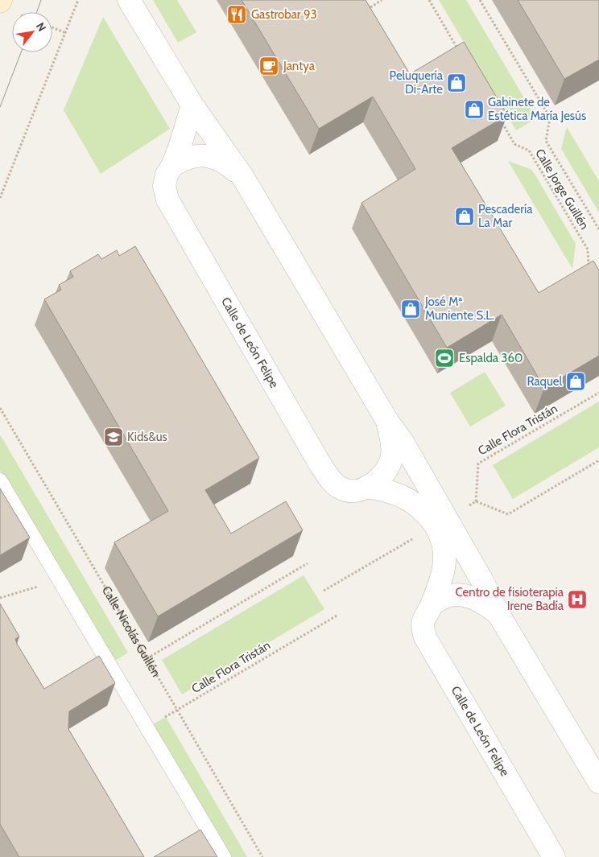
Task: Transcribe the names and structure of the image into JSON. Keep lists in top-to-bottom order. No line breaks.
{"streets":{"street":["Calle de León Felipe"],"path":["Calle Jorge Guillén","Calle Flora Tristán","Calle Nicolás Guillén"]},"crossings":[["Calle Flora Tristán","Calle Nicolás Guillén"]],"places":{"restaurant":["Gastrobar 93"],"cafe":["Jantya"],"shop":["Peluquería Di-Arte","Gabinete de Estética María Jesús","Pescadería La Mar","José Mª Muniente S.L.","Raquel"],"sports":["Espalda 360"],"school or university":["Kids&us"],"hospital":["Centro de fisioterapia Irene Badía"]},"north":"top right"}
